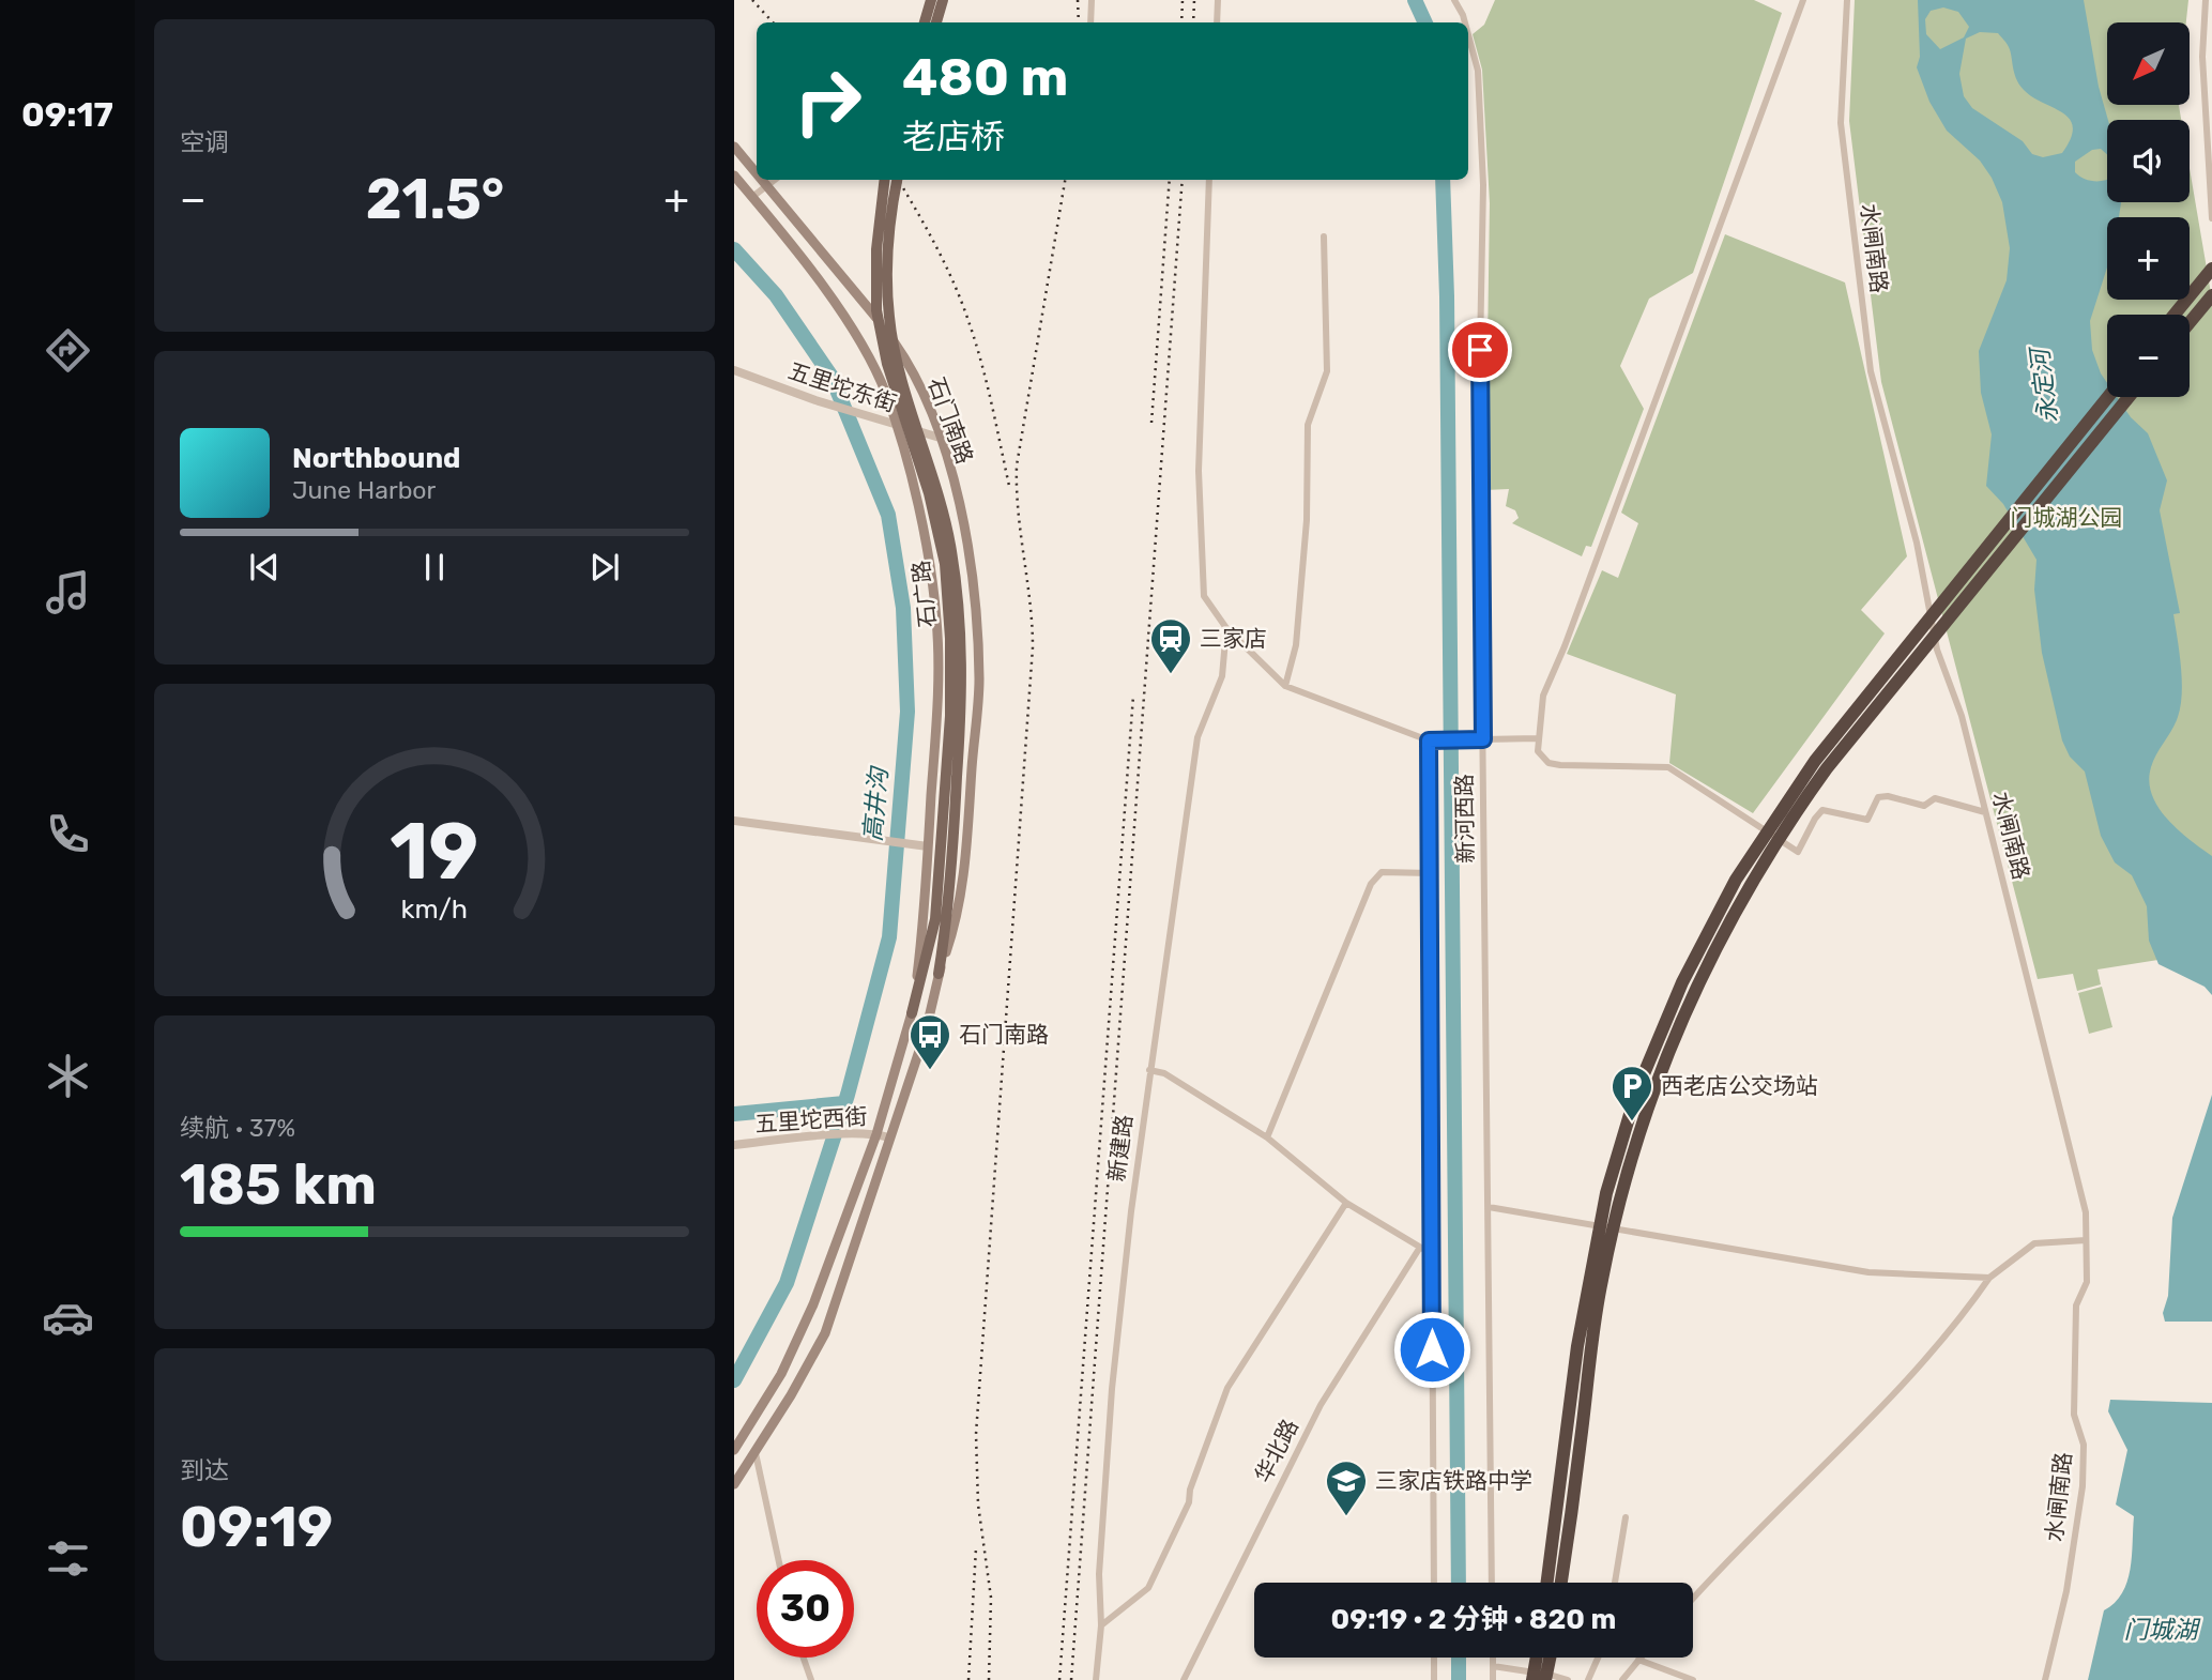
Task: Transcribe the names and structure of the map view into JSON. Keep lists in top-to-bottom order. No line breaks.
{"streets":{"main road":["石门南路","石广路"],"street":["水闸南路","五里坨东街","新河西路","五里坨西街","新建路","华北路"]},"crossings":[["五里坨东街","石门南路"],["石门南路","石广路"],["石门南路","五里坨西街"]],"water":["永定河","高井沟","门城湖"],"parks":["门城湖公园"],"places":{"station":["三家店"],"bus stop":["石门南路"],"parking":["西老店公交场站"],"school or university":["三家店铁路中学"]},"north":"bottom left","page":{"tabs":"09:17","tile":["空调",["续航 · 37%","185 km"],["到达","09:19"]],"map_buttons":["+","−"],"turn":["480 m","老店桥"],"heat":["−","21.5°","+"],"song":["Northbound","June Harbor"],"limit":"30","trip":"09:19 · 2 分钟 · 820 m","gauge":["19","km/h"]}}
